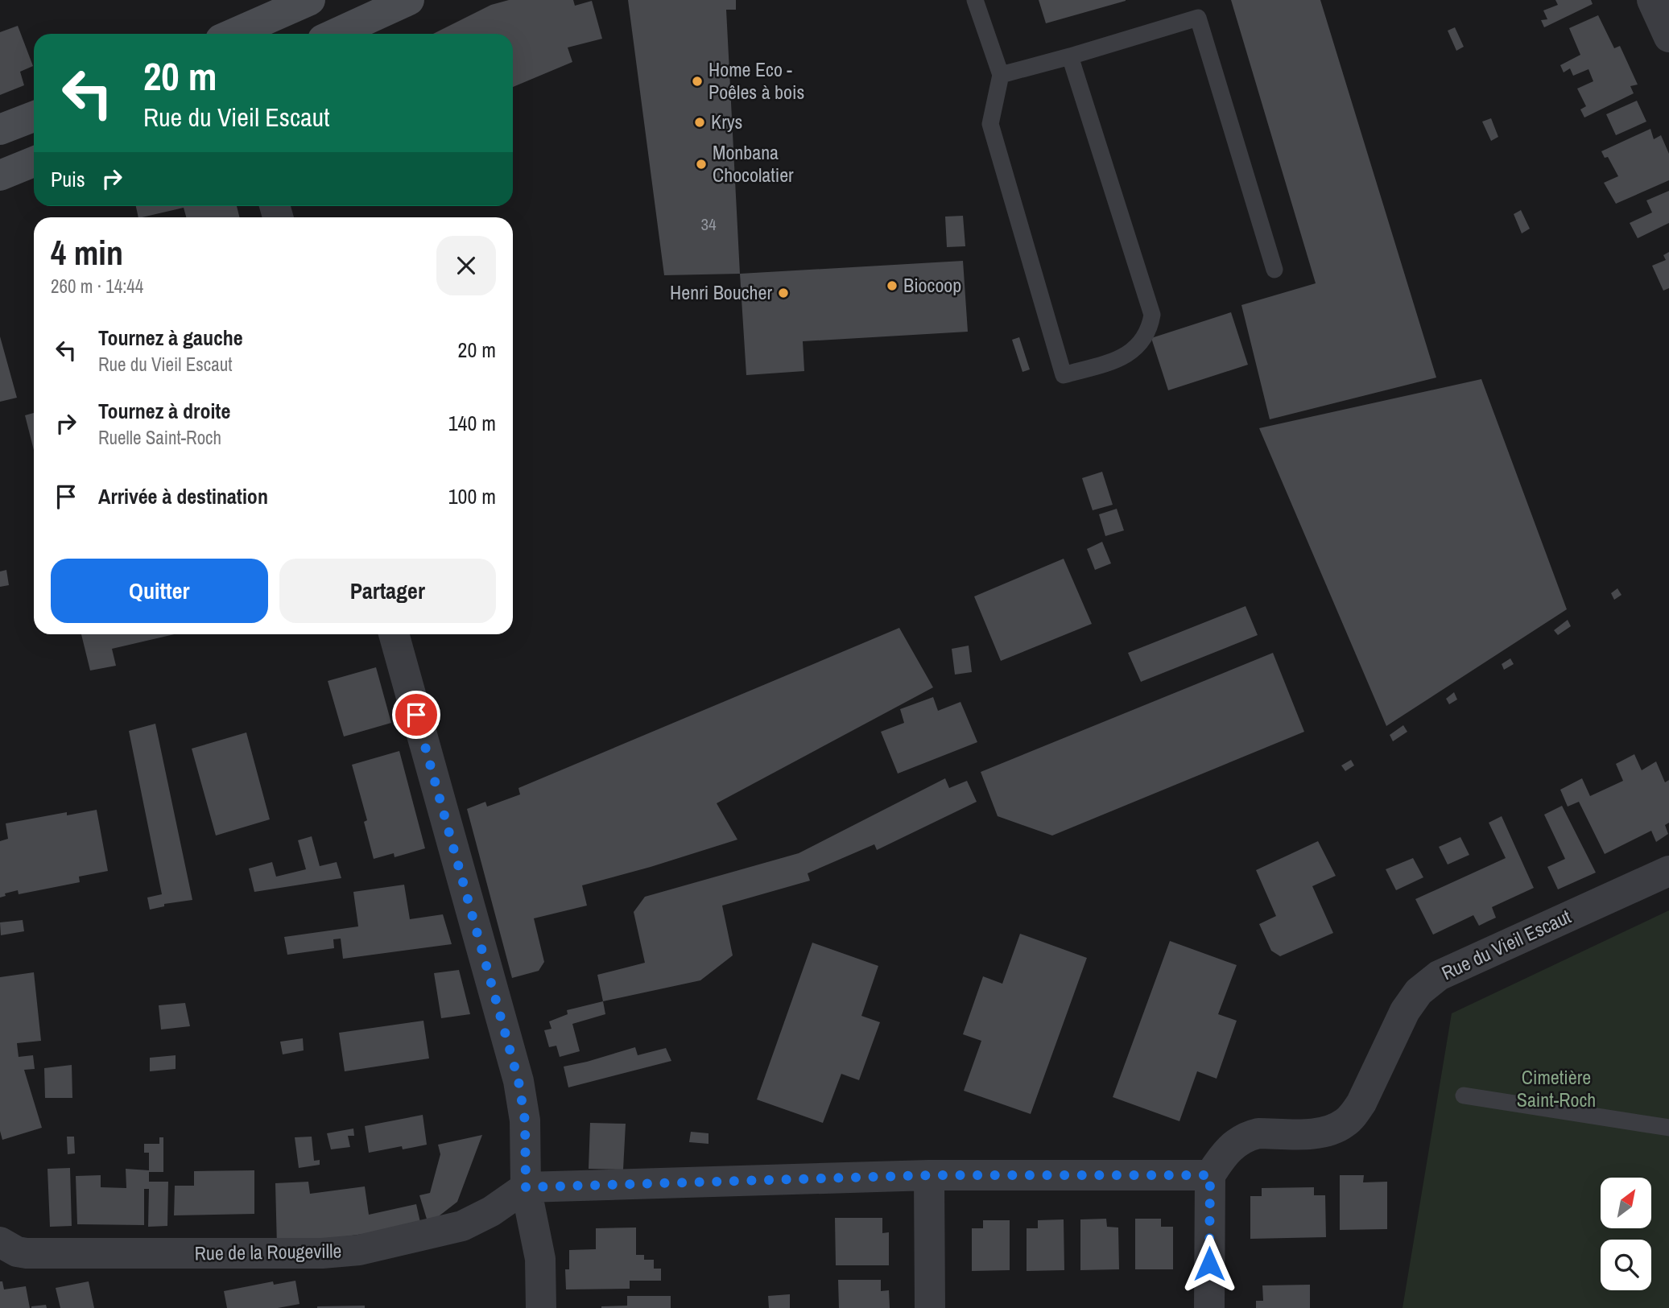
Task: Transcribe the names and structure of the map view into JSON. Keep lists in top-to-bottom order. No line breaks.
{"streets":{"street":["Rue du Vieil Escaut","Rue de la Rougeville"]},"parks":["Cimetière Saint-Roch"],"places":["Home Eco - Poêles à bois","Krys","Monbana Chocolatier","Biocoop","Henri Boucher"],"house_numbers":["34"],"north":"top right","page":{"turn":["20 m","Rue du Vieil Escaut"],"then":"Puis","heading":["4 min","260 m · 14:44"],"list":[{"name":"Tournez à gauche","note":"Rue du Vieil Escaut","value":"20 m"},{"name":"Tournez à droite","note":"Ruelle Saint-Roch","value":"140 m"},{"name":"Arrivée à destination","value":"100 m"}],"buttons":["Quitter","Partager"]}}
